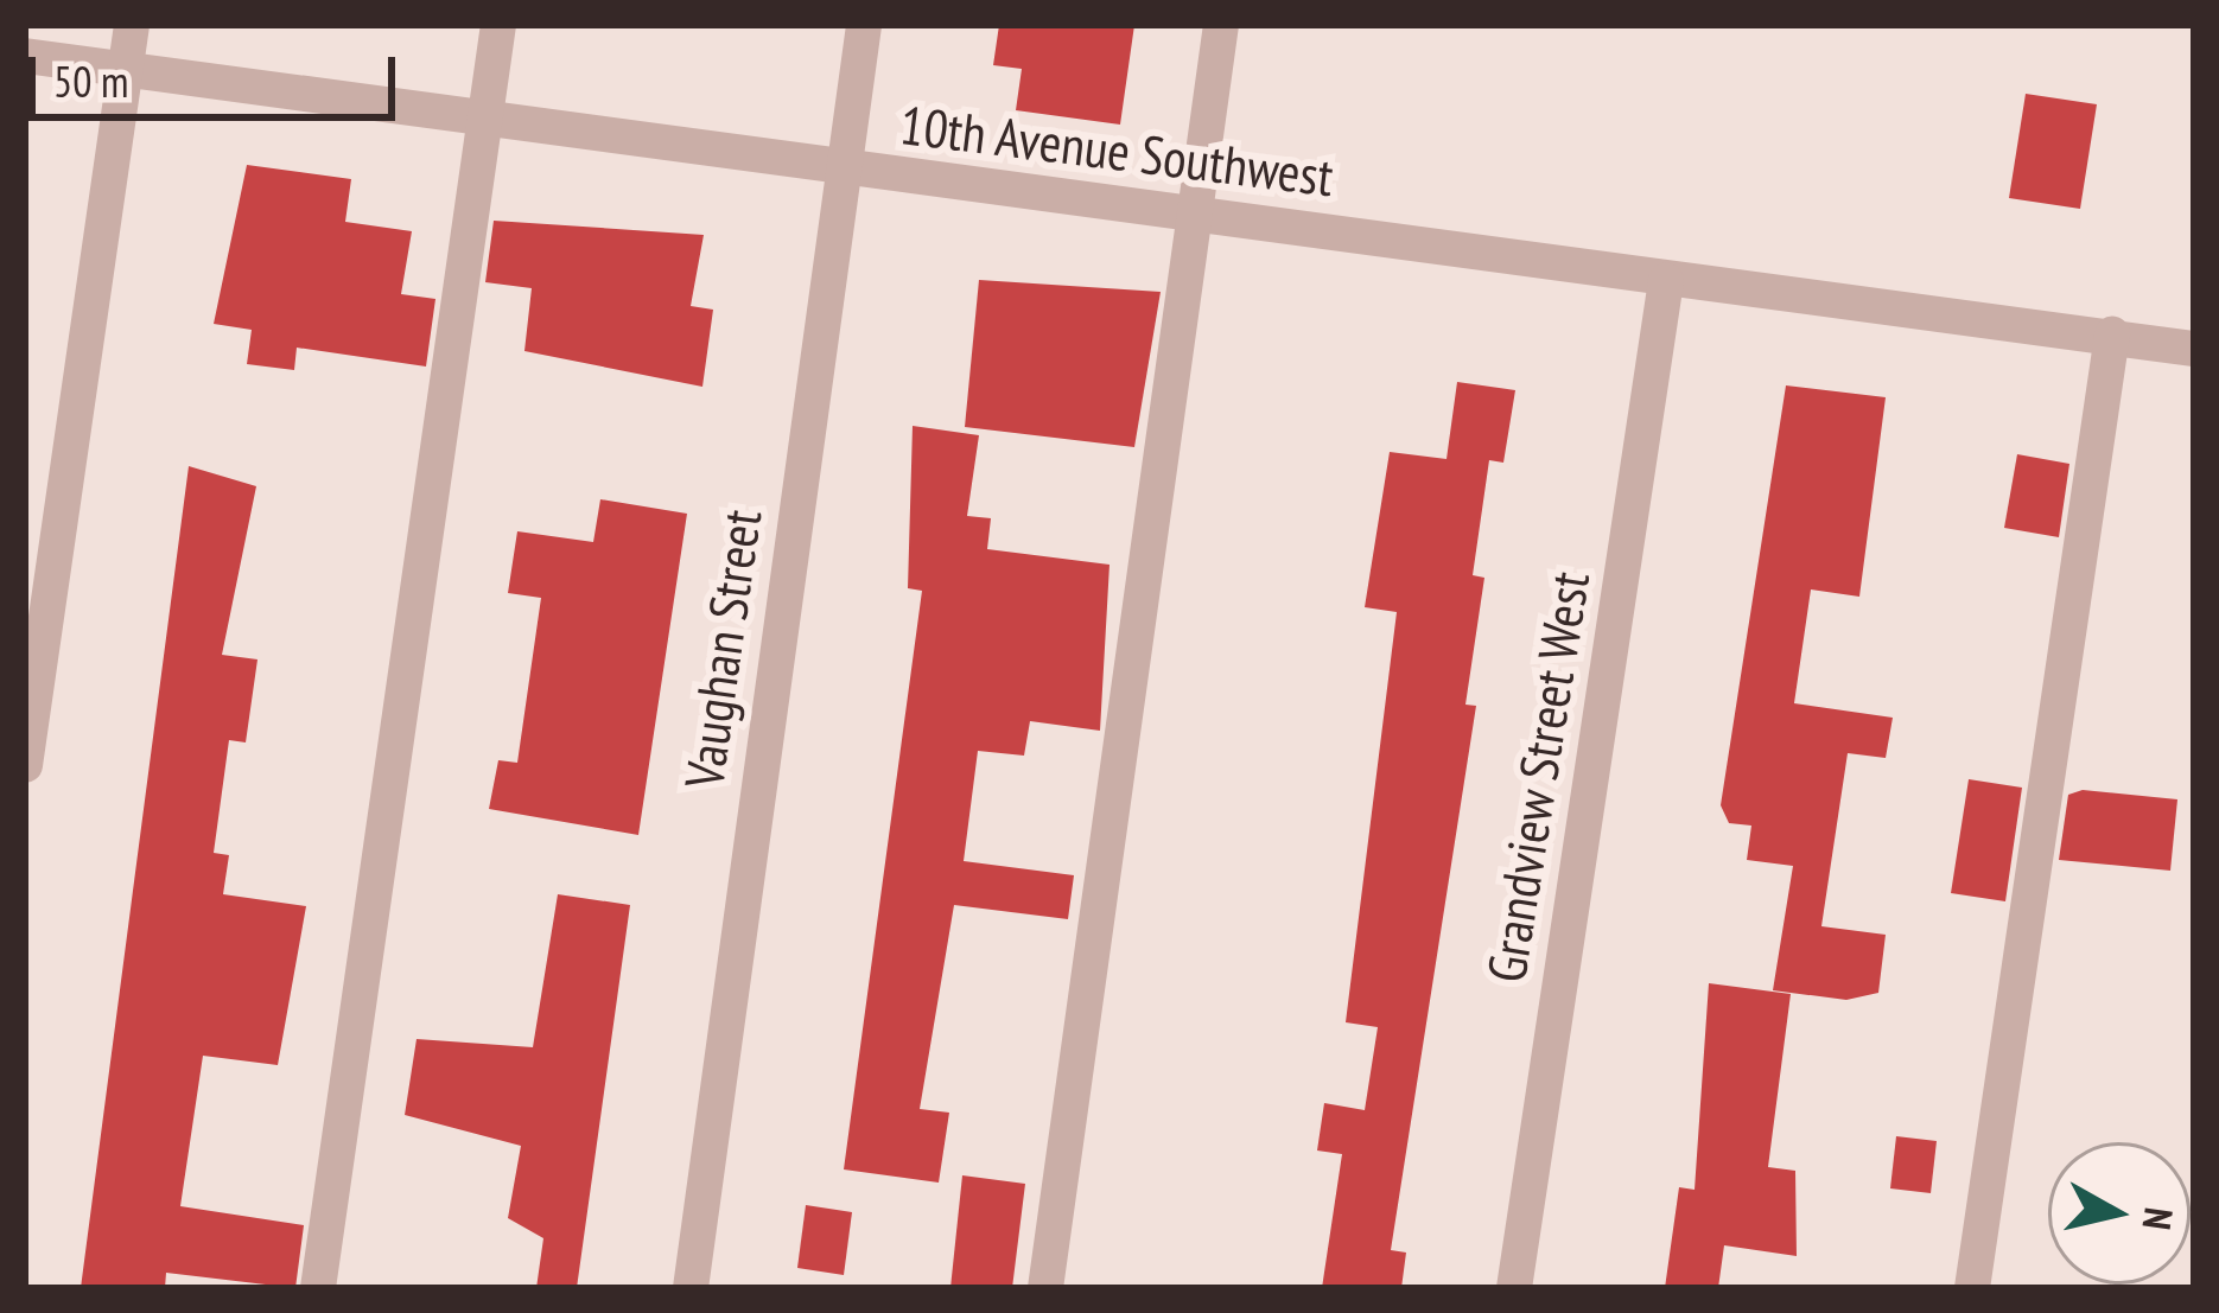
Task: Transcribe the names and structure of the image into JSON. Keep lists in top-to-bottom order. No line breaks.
{"streets":{"street":["10th Avenue Southwest","Vaughan Street","Grandview Street West"]},"crossings":[["10th Avenue Southwest","Vaughan Street"],["10th Avenue Southwest","Grandview Street West"]],"scale_bar":"50 m","north":"right"}
